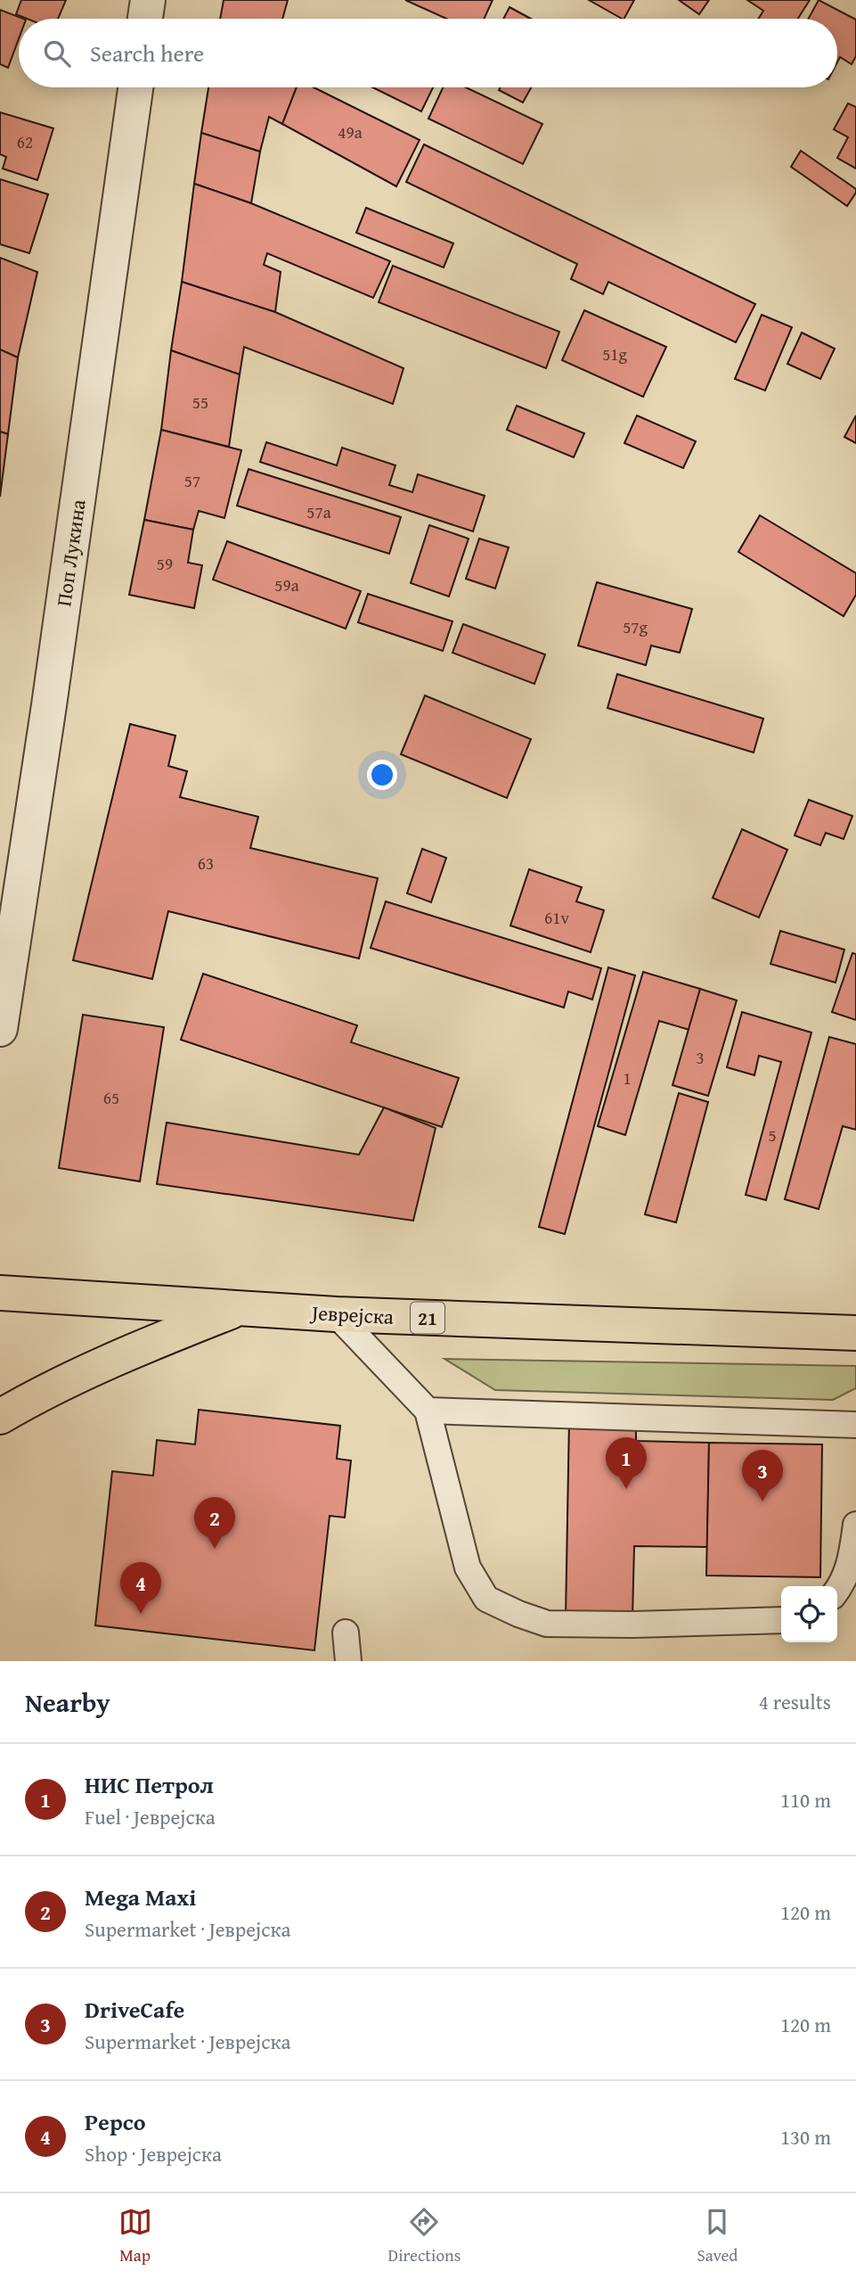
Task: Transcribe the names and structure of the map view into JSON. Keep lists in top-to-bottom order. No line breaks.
{"streets":{"main road":["Јеврејска","21"],"street":["Поп Лукина"]},"house_numbers":["49a","62","51g","55","57","57a","59","59a","57g","63","61v","3","1","65","5"],"page":{"search":"Search here","pins":["1","3","2","4"],"heading":["Nearby","4 results"],"list":[{"mark":"1","name":"НИС Петрол","note":"Fuel · Јеврејска","value":"110 m"},{"mark":"2","name":"Mega Maxi","note":"Supermarket · Јеврејска","value":"120 m"},{"mark":"3","name":"DriveCafe","note":"Supermarket · Јеврејска","value":"120 m"},{"mark":"4","name":"Pepco","note":"Shop · Јеврејска","value":"130 m"}],"nav":["Map","Directions","Saved"]}}
